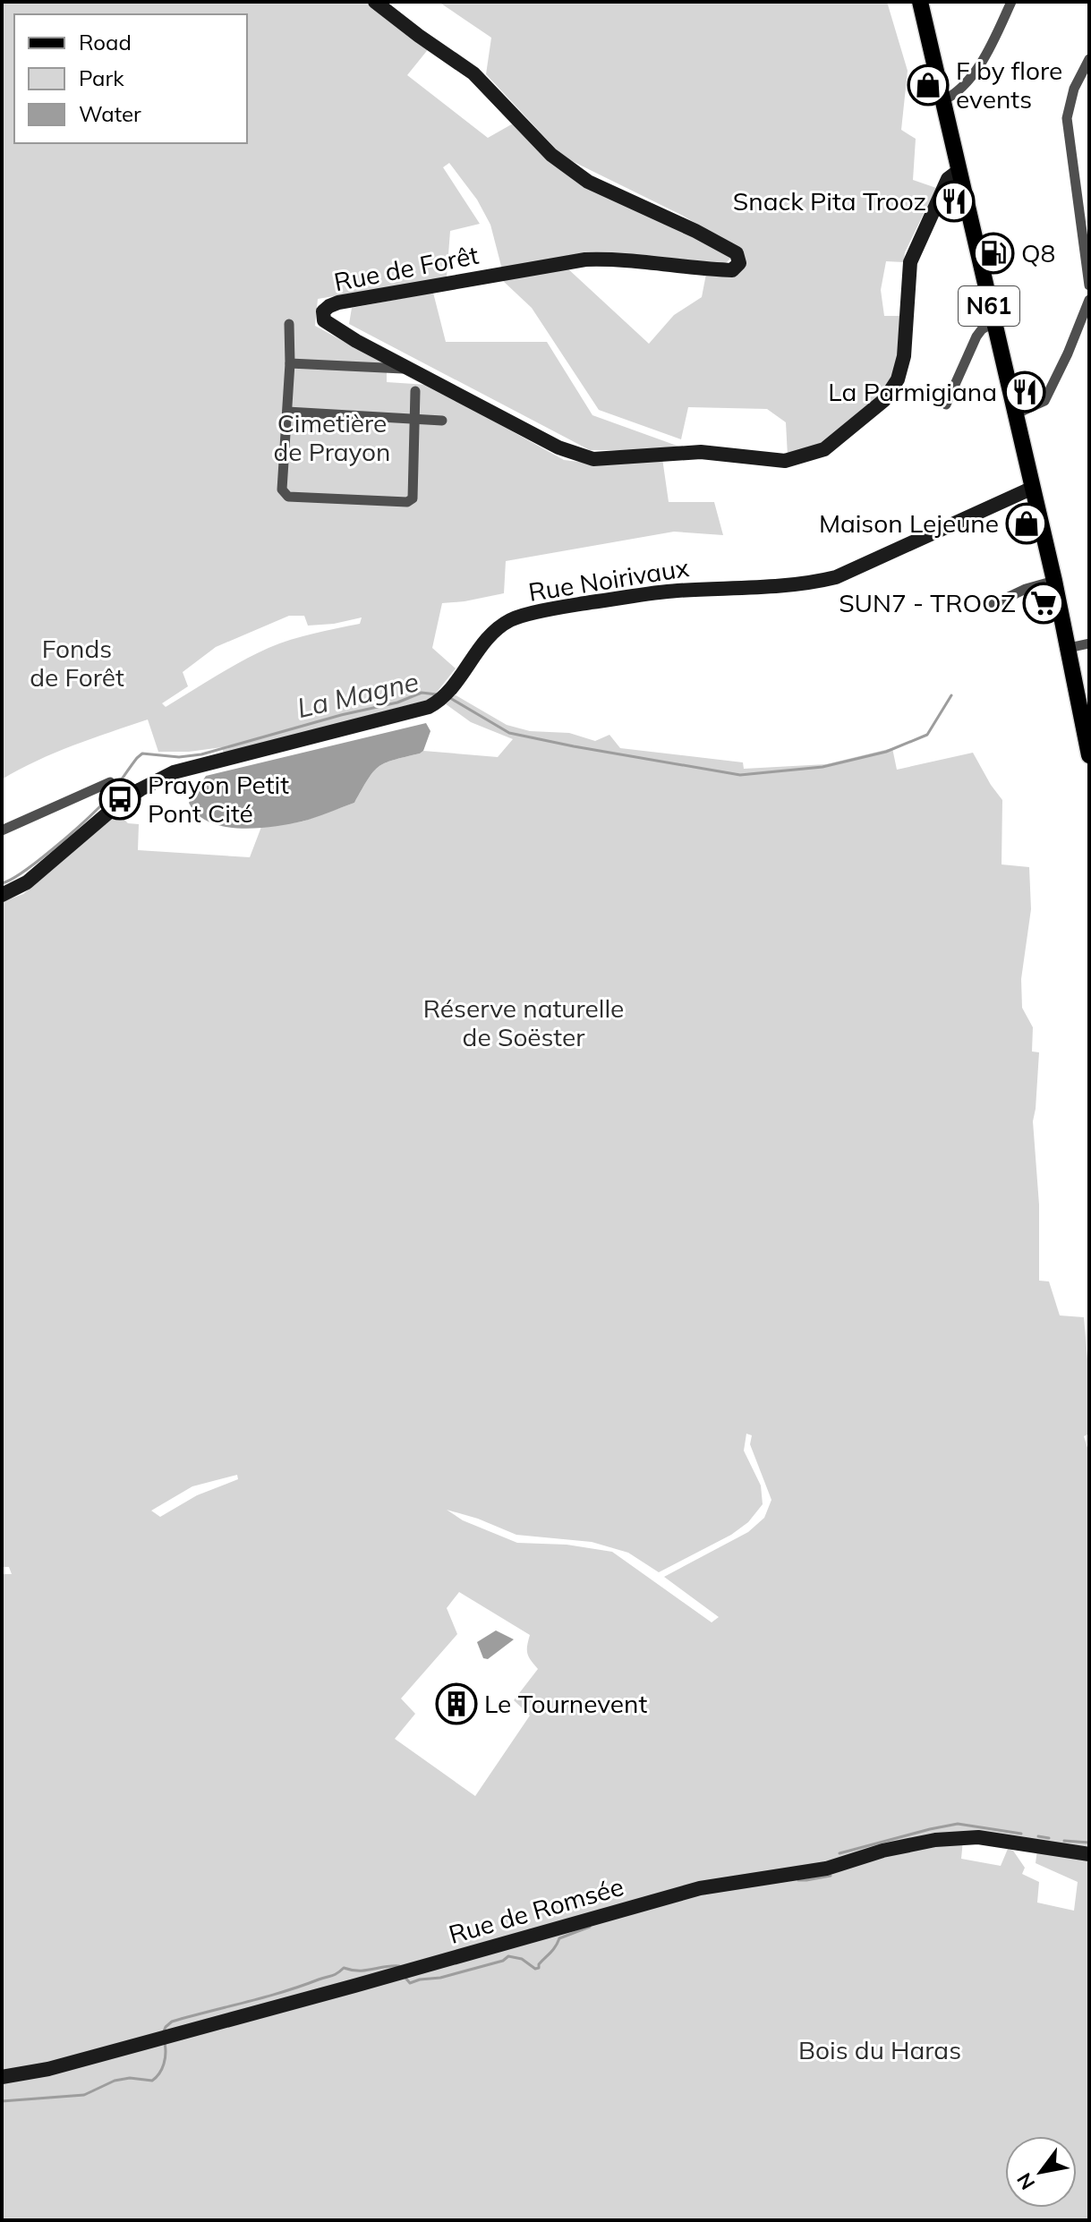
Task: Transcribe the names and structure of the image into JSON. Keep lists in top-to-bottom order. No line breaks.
{"streets":{"main road":["N61"],"street":["Rue de Forêt","Rue Noirivaux","Rue de Romsée"]},"crossings":[["Rue de Forêt","N61"],["N61","Rue Noirivaux"]],"water":["La Magne"],"parks":["Cimetière de Prayon","Fonds de Forêt","Réserve naturelle de Soëster","Bois du Haras"],"places":{"shop":["F by flore events","Maison Lejeune"],"restaurant":["Snack Pita Trooz","La Parmigiana"],"fuel station":["Q8"],"supermarket":["SUN7 - TROOZ"],"bus stop":["Prayon Petit Pont Cité"],"building":["Le Tournevent"]},"legend":["Road","Park","Water"],"north":"bottom left"}
